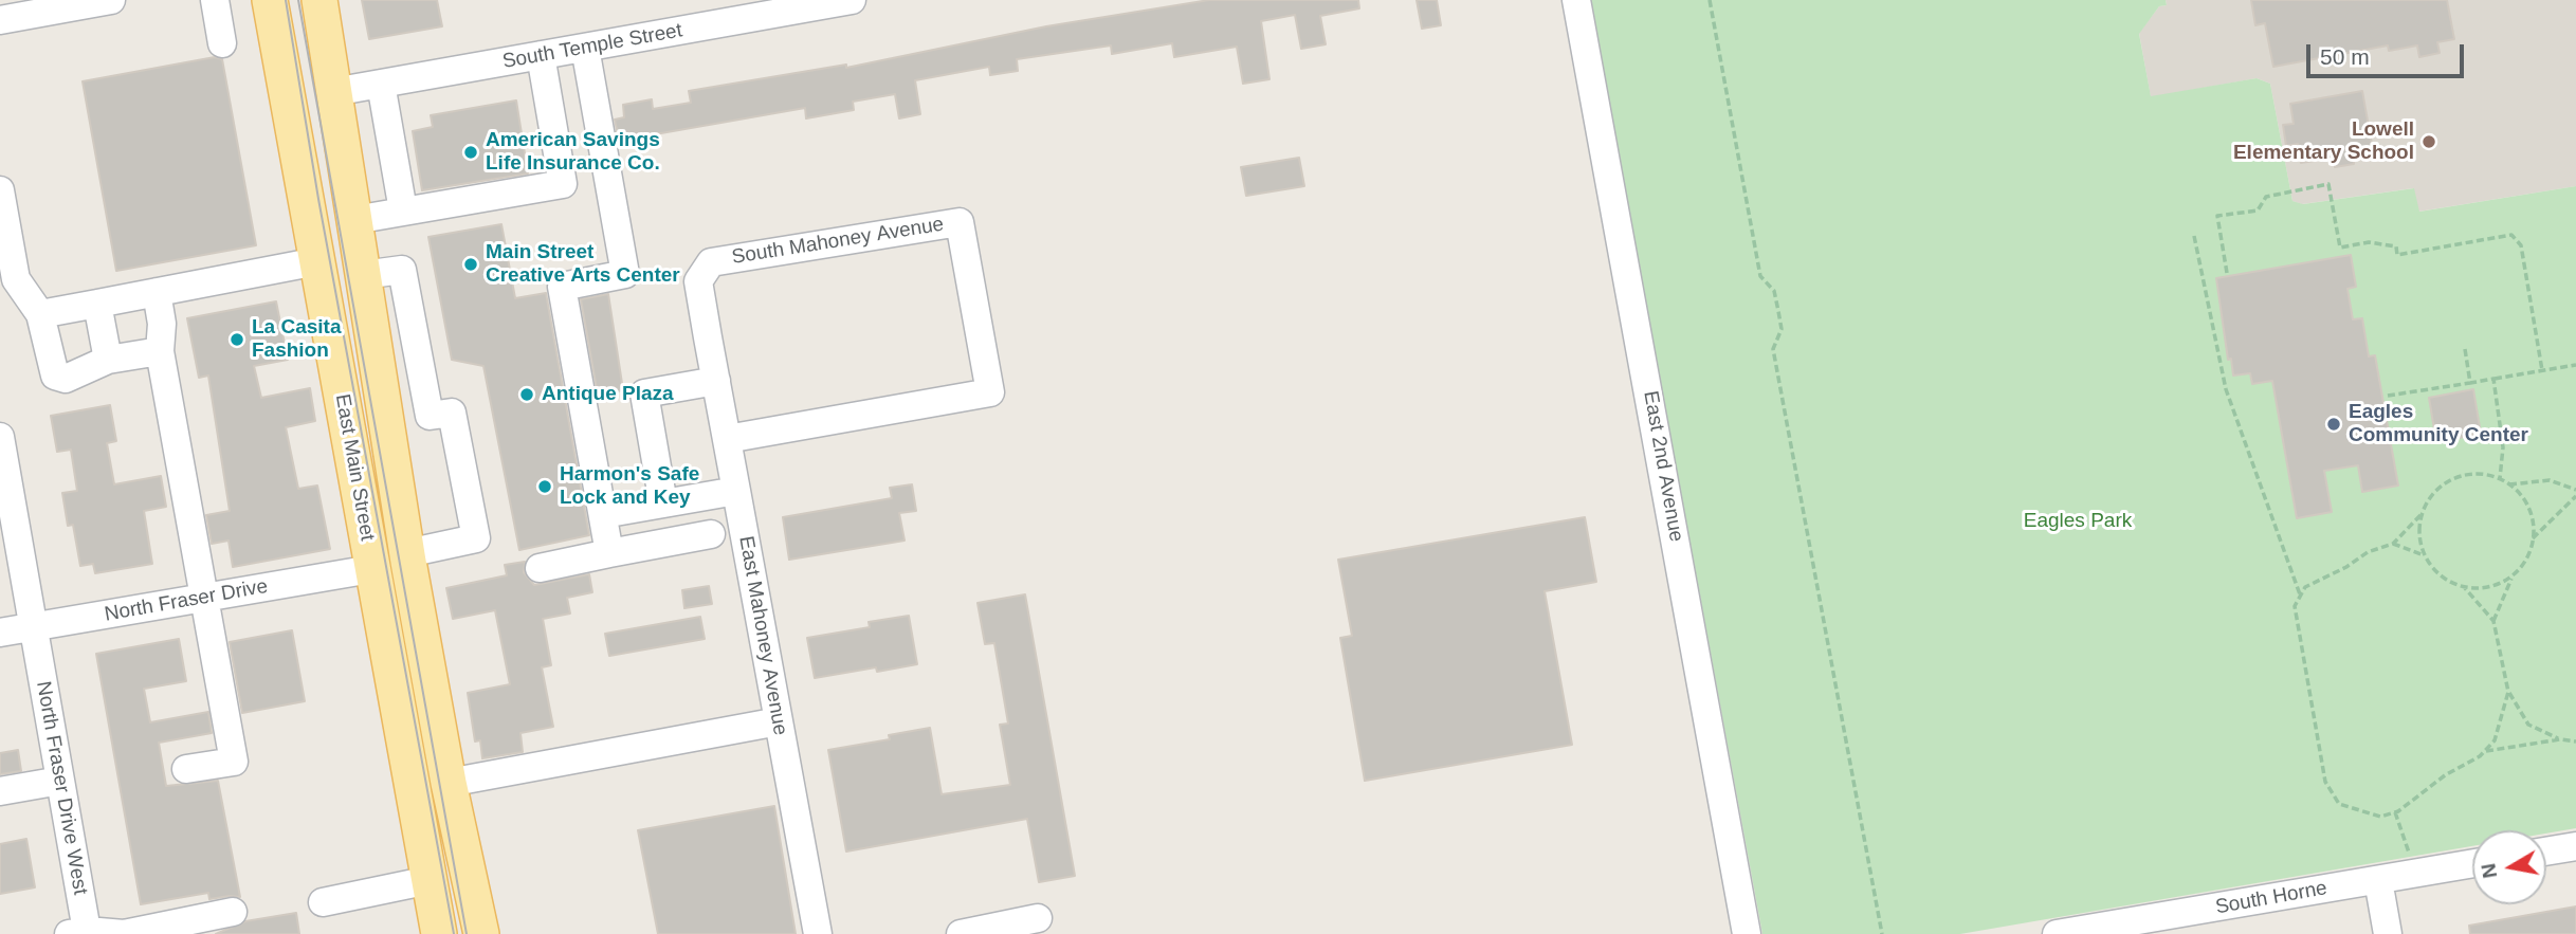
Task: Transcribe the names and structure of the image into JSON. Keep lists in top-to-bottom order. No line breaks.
{"streets":{"main road":["East Main Street"],"street":["South Temple Street","South Mahoney Avenue","East 2nd Avenue","North Fraser Drive","East Mahoney Avenue","North Fraser Drive West","South Horne"]},"crossings":[["South Temple Street","East Main Street"],["South Mahoney Avenue","East Mahoney Avenue"],["East Main Street","North Fraser Drive"],["North Fraser Drive","North Fraser Drive West"]],"parks":["Eagles Park"],"places":["Lowell Elementary School","American Savings Life Insurance Co.","Main Street Creative Arts Center","La Casita Fashion","Antique Plaza","Eagles Community Center","Harmon's Safe Lock and Key"],"scale_bar":"50 m","north":"left"}
